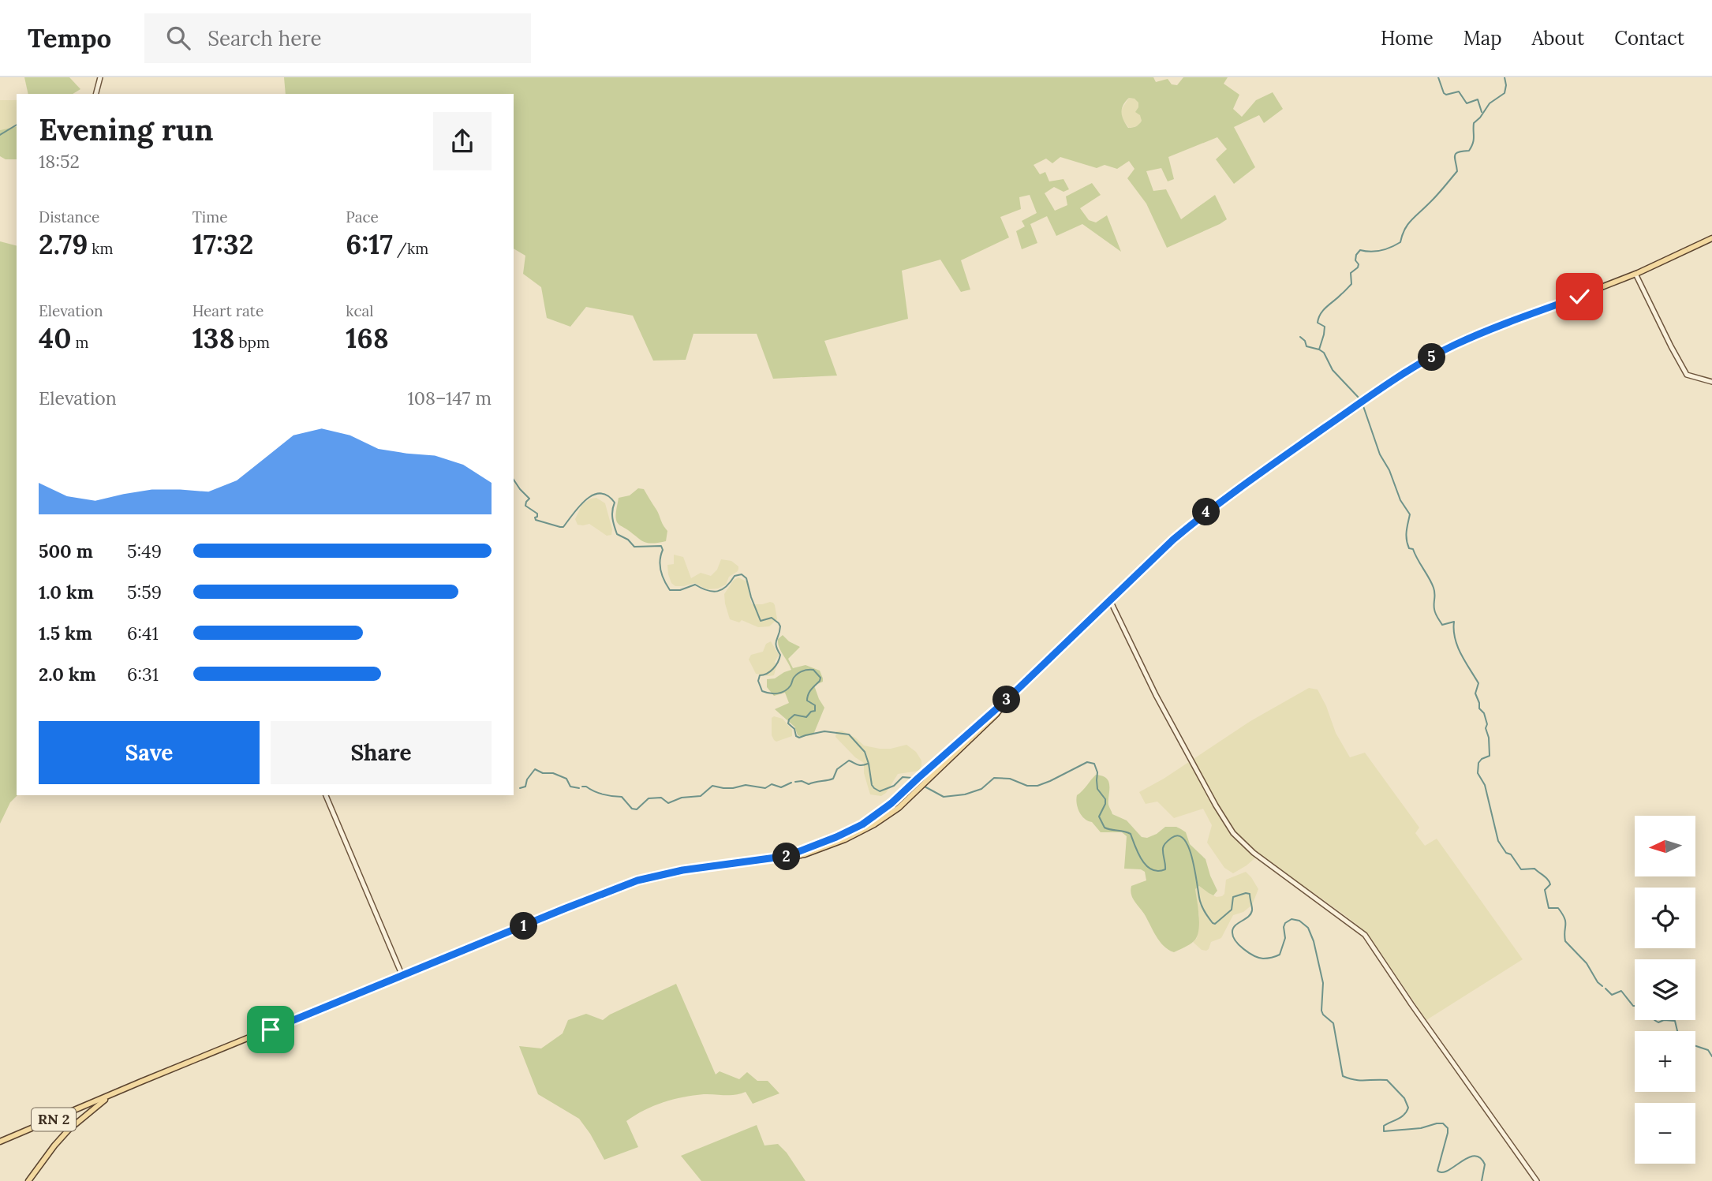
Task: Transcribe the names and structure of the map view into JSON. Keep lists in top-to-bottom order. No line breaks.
{"streets":{"main road":["RN 2"]},"north":"left","page":{"header":"Tempo","search":"Search here","nav":["Home","Map","About","Contact"],"heading":["Evening run","18:52"],"stats":[["Distance","2.79 km"],["Time","17:32"],["Pace","6:17 /km"],["Elevation","40 m"],["Heart rate","138 bpm"],["kcal","168"]],"pins":["5","4","3","2","1"],"chart":["Elevation","108–147 m"],"list":[{"name":"500 m","note":"5:49"},{"name":"1.0 km","note":"5:59"},{"name":"1.5 km","note":"6:41"},{"name":"2.0 km","note":"6:31"}],"buttons":["Save","Share"],"map_buttons":["+","−"]}}
